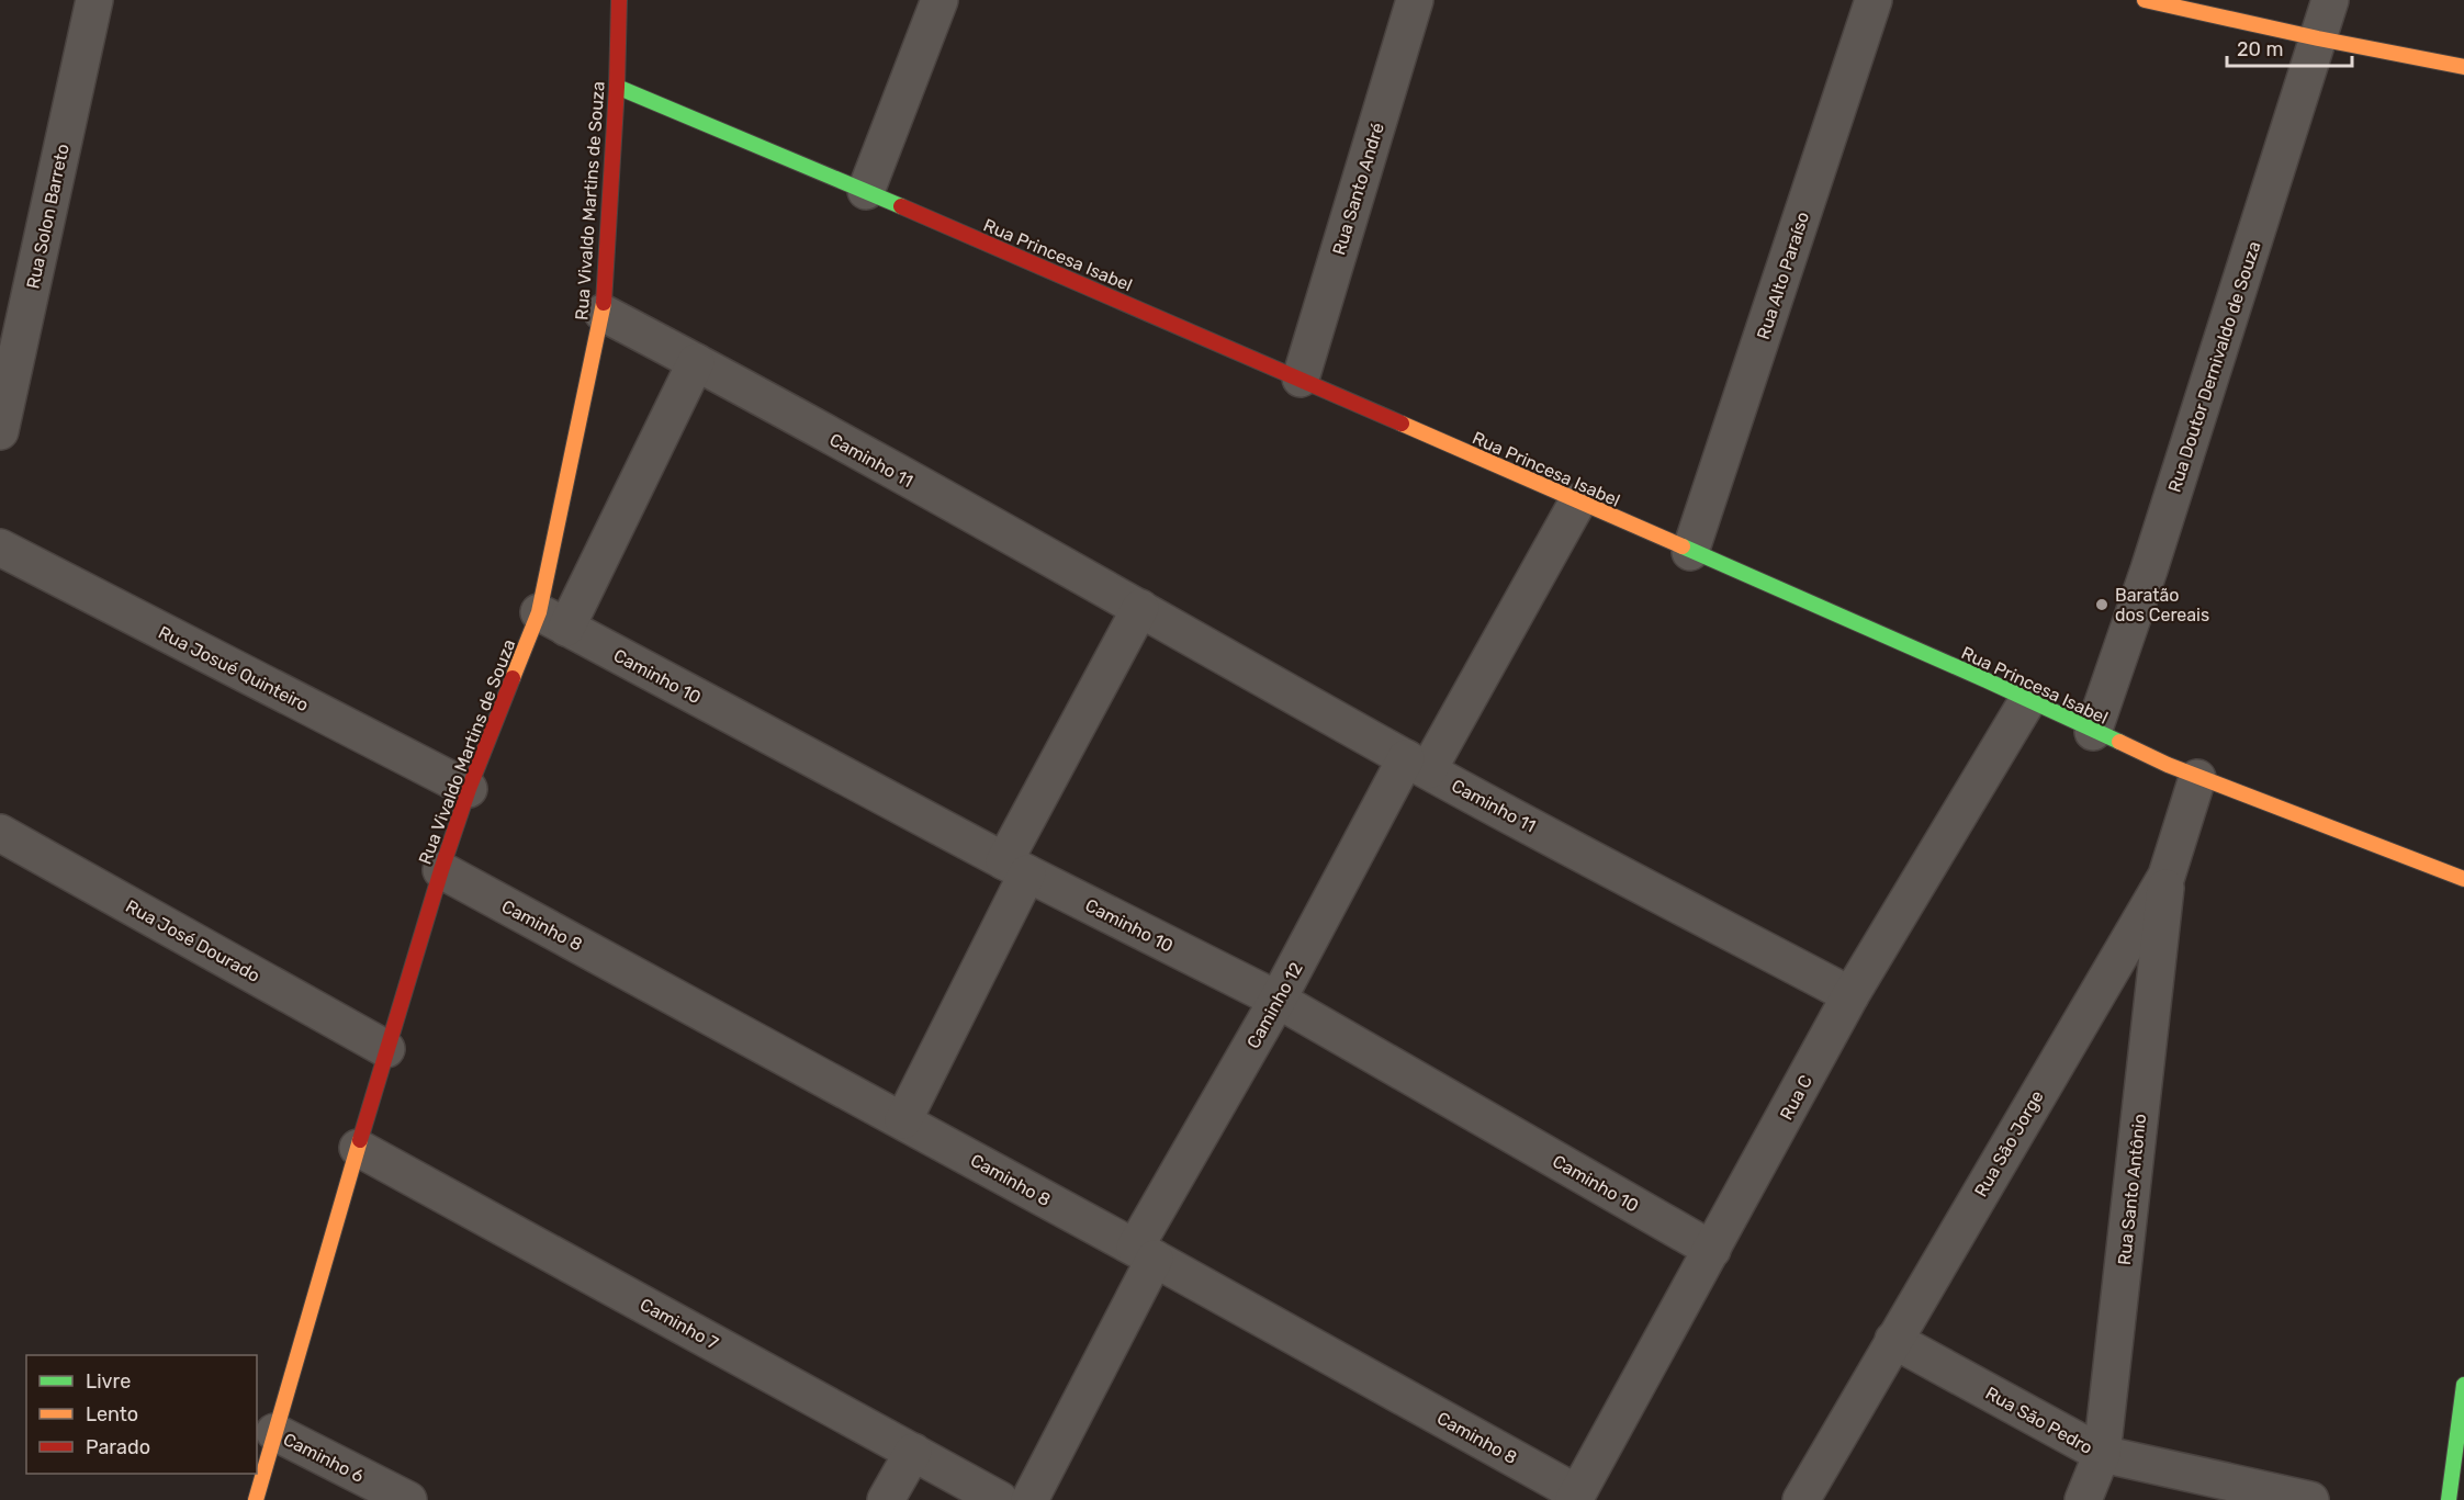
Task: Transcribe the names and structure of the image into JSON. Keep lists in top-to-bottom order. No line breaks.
{"streets":{"street":["Rua Santo André","Rua Vivaldo Martins de Souza","Rua Solon Barreto","Rua Princesa Isabel","Rua Alto Paraíso","Rua Doutor Dernivaldo de Souza","Caminho 11","Rua Josué Quinteiro","Caminho 10","Caminho 8","Rua José Dourado","Caminho 12","Rua C","Rua São Jorge","Rua Santo Antônio","Caminho 7","Rua São Pedro","Caminho 6"]},"crossings":[["Rua Santo André","Rua Princesa Isabel"],["Rua Vivaldo Martins de Souza","Rua Princesa Isabel"],["Rua Vivaldo Martins de Souza","Caminho 11"],["Rua Vivaldo Martins de Souza","Rua Josué Quinteiro"],["Rua Vivaldo Martins de Souza","Caminho 10"],["Rua Vivaldo Martins de Souza","Caminho 8"],["Rua Vivaldo Martins de Souza","Rua José Dourado"],["Rua Vivaldo Martins de Souza","Caminho 7"],["Rua Vivaldo Martins de Souza","Caminho 6"],["Rua Princesa Isabel","Rua Alto Paraíso"],["Rua Princesa Isabel","Rua Doutor Dernivaldo de Souza"],["Rua Princesa Isabel","Caminho 12"],["Rua Princesa Isabel","Rua C"],["Rua Princesa Isabel","Rua São Jorge"],["Caminho 11","Caminho 12"],["Caminho 11","Rua C"],["Caminho 10","Caminho 12"],["Caminho 10","Rua C"],["Caminho 8","Caminho 12"],["Caminho 8","Rua C"],["Rua São Jorge","Rua Santo Antônio"],["Rua São Jorge","Rua São Pedro"],["Rua Santo Antônio","Rua São Pedro"]],"places":["Baratão dos Cereais"],"legend":["Livre","Lento","Parado"],"scale_bar":"20 m"}
